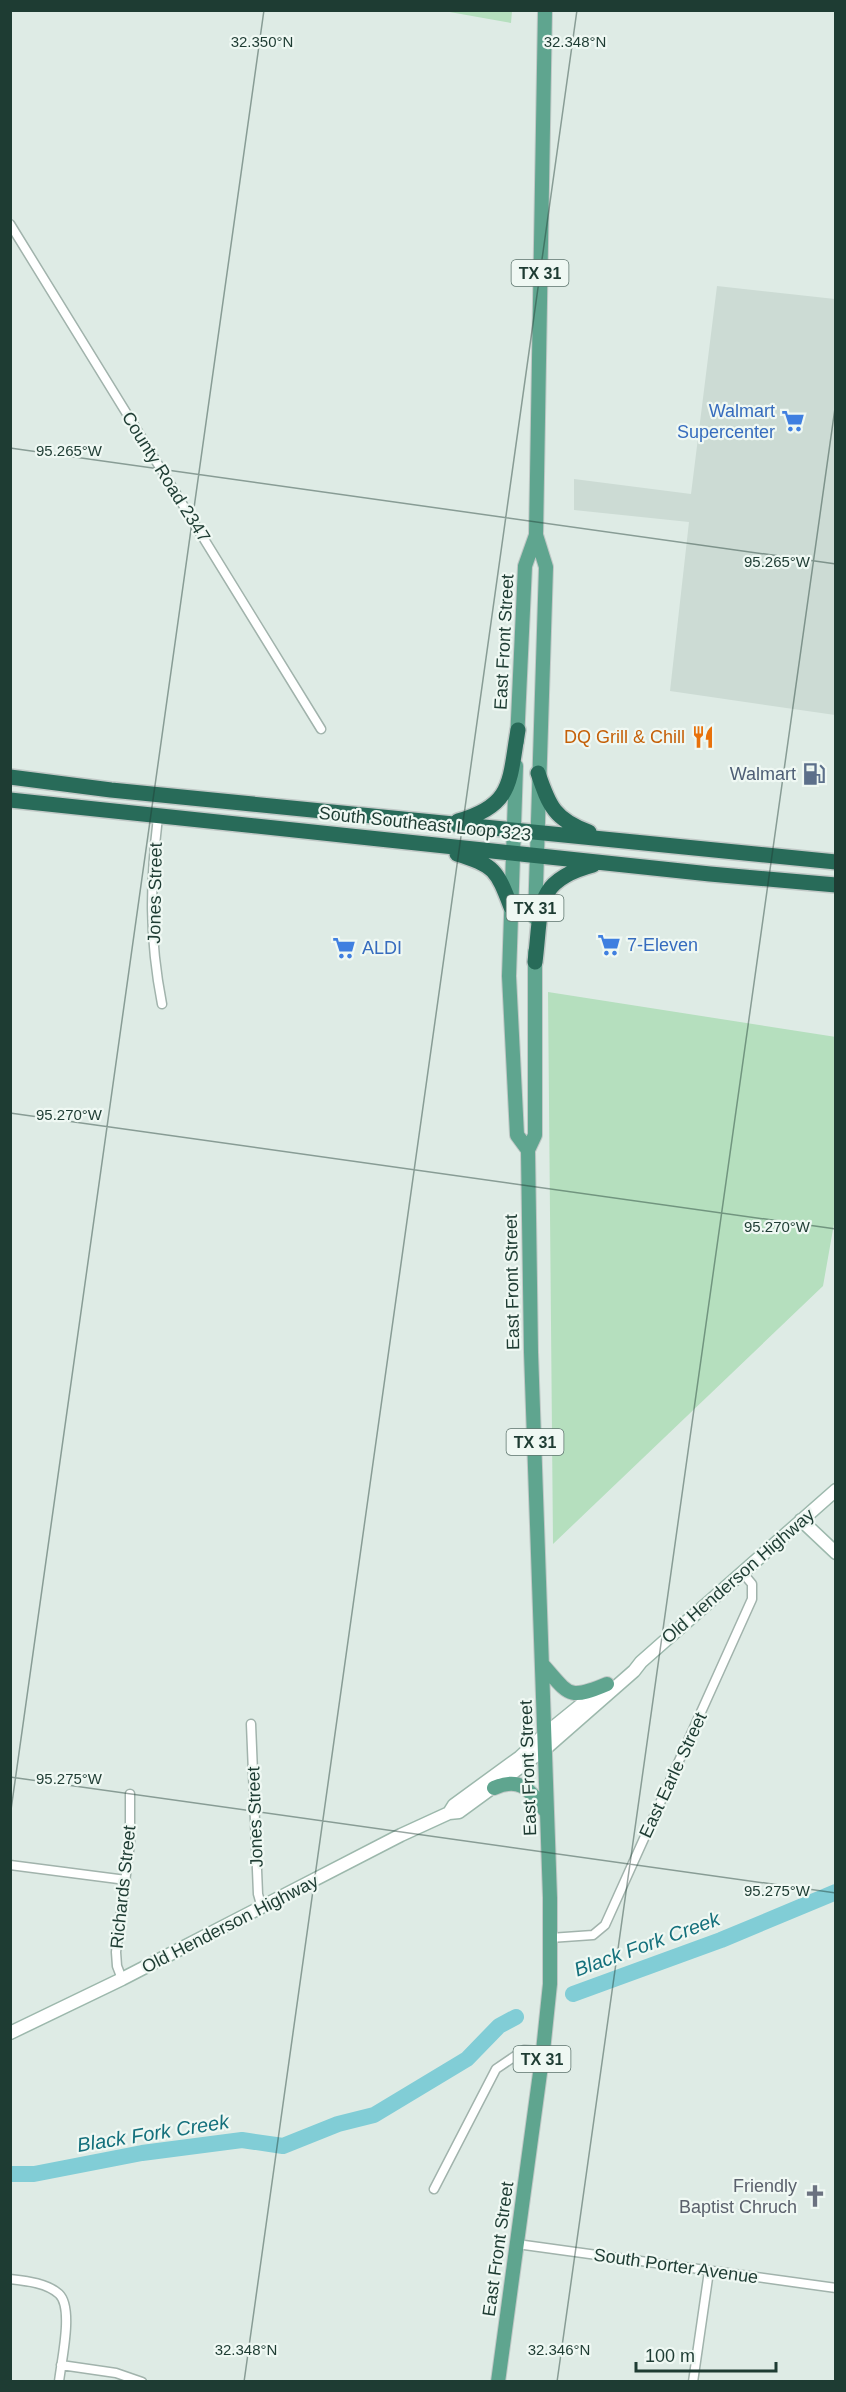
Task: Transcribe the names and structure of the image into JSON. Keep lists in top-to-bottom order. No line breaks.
{"streets":{"highway":["South Southeast Loop 323"],"main road":["TX 31","East Front Street","Old Henderson Highway"],"street":["County Road 2347","Jones Street","East Earle Street","Richards Street","South Porter Avenue"]},"crossings":[["TX 31","East Front Street"],["East Front Street","South Southeast Loop 323"],["East Front Street","Old Henderson Highway"],["East Front Street","East Earle Street"],["East Front Street","South Porter Avenue"],["South Southeast Loop 323","Jones Street"],["Jones Street","Old Henderson Highway"],["Old Henderson Highway","East Earle Street"],["Old Henderson Highway","Richards Street"]],"water":["Black Fork Creek"],"places":{"supermarket":["Walmart Supercenter","7-Eleven","ALDI"],"restaurant":["DQ Grill & Chill"],"fuel station":["Walmart"],"church":["Friendly Baptist Chruch"]},"scale_bar":"100 m","coordinates":["32.350°N","32.348°N","95.265°W","95.270°W","95.275°W","32.346°N"]}
